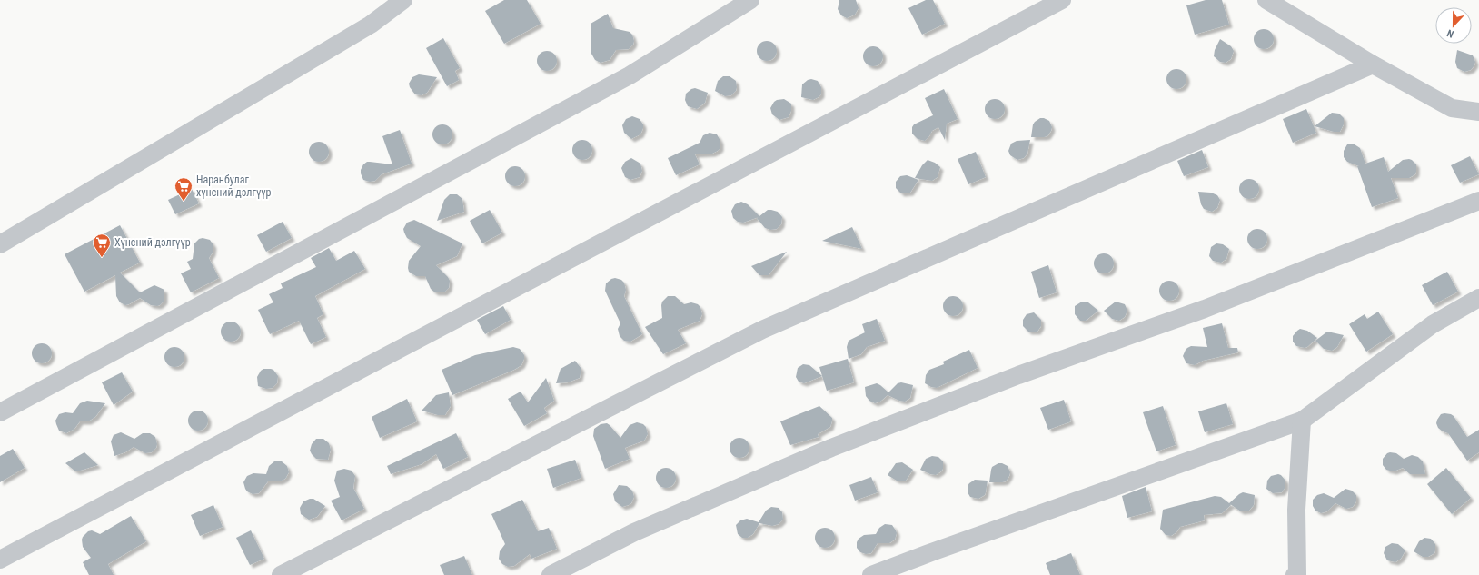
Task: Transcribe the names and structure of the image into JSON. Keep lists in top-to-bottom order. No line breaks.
{"places":{"supermarket":["Наранбулаг хүнсний дэлгүүр","Хүнсний дэлгүүр"]},"north":"bottom"}
